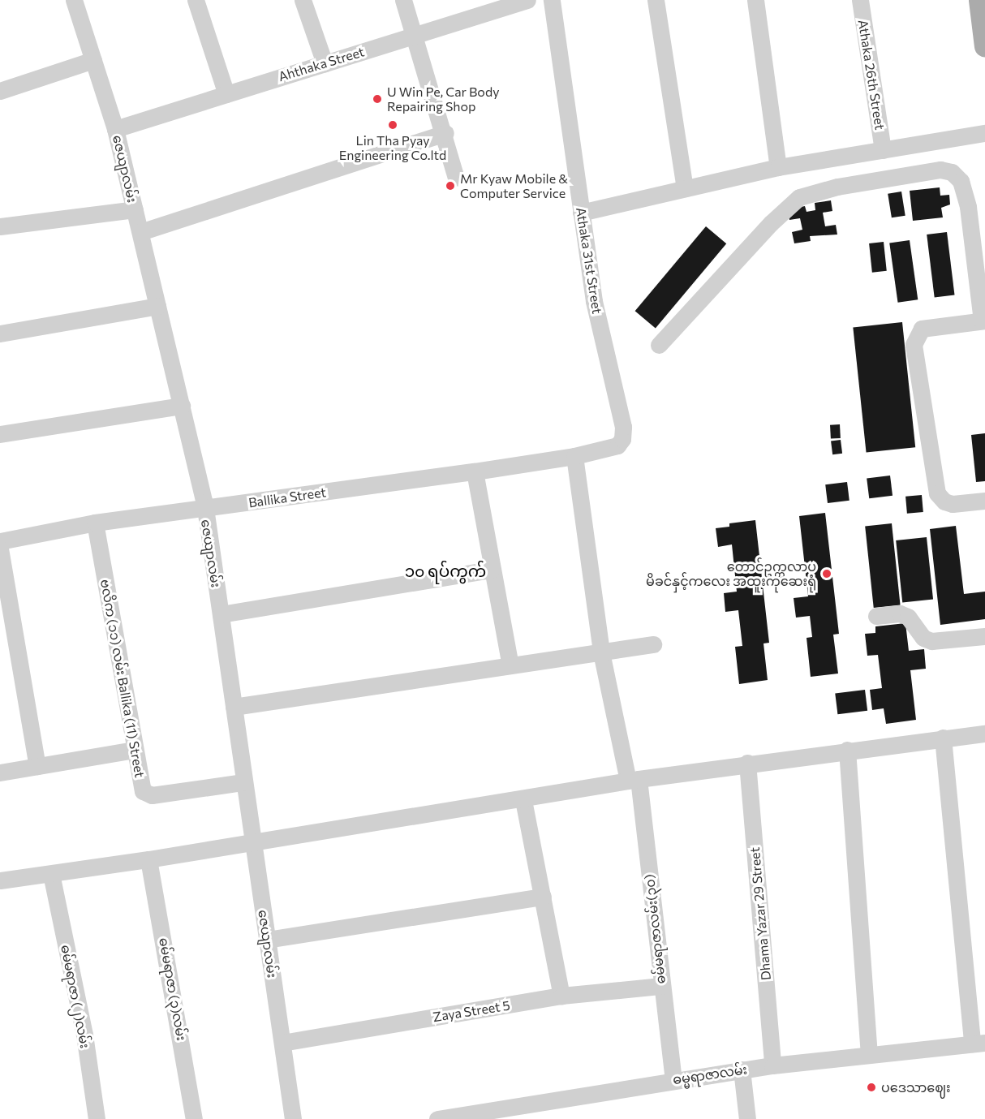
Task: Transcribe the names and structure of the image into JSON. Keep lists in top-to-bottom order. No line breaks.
{"streets":{"street":["Ahthaka Street","Athaka 26th Street","ဇေယျာလမ်း","Athaka 31st Street","Ballika Street","ဗလိက (၁၁) လမ်း Ballika (11) Street","Dhama Yazar 29 Street","ဓမ်မရာဇာလမ်း(၃၀)","ဓမ်မရာဇာ (၃)လမ်း","ဓမ်မရာဇာ (၂)လမ်း","Zaya Street 5","ဓမ္မရာဇာလမ်း"]},"crossings":[["Ahthaka Street","ဇေယျာလမ်း"],["ဇေယျာလမ်း","Ballika Street"],["ဇေယျာလမ်း","ဗလိက (၁၁) လမ်း Ballika (11) Street"],["ဇေယျာလမ်း","Zaya Street 5"],["Athaka 31st Street","Ballika Street"],["Athaka 31st Street","ဓမ်မရာဇာလမ်း(၃၀)"],["Ballika Street","ဗလိက (၁၁) လမ်း Ballika (11) Street"],["Ballika Street","ဓမ်မရာဇာလမ်း(၃၀)"],["Dhama Yazar 29 Street","ဓမ္မရာဇာလမ်း"],["ဓမ်မရာဇာလမ်း(၃၀)","Zaya Street 5"],["ဓမ်မရာဇာလမ်း(၃၀)","ဓမ္မရာဇာလမ်း"]],"districts":["၁o ရပ်ကွက်"],"places":["U Win Pe, Car Body Repairing Shop","Lin Tha Pyay Engineering Co.ltd","Mr Kyaw Mobile & Computer Service","တောင်ဥက္ကလာပ မိခင်နှင့်ကလေး အထူးကုဆေးရုံ","ပဒေသာဈေး"]}
